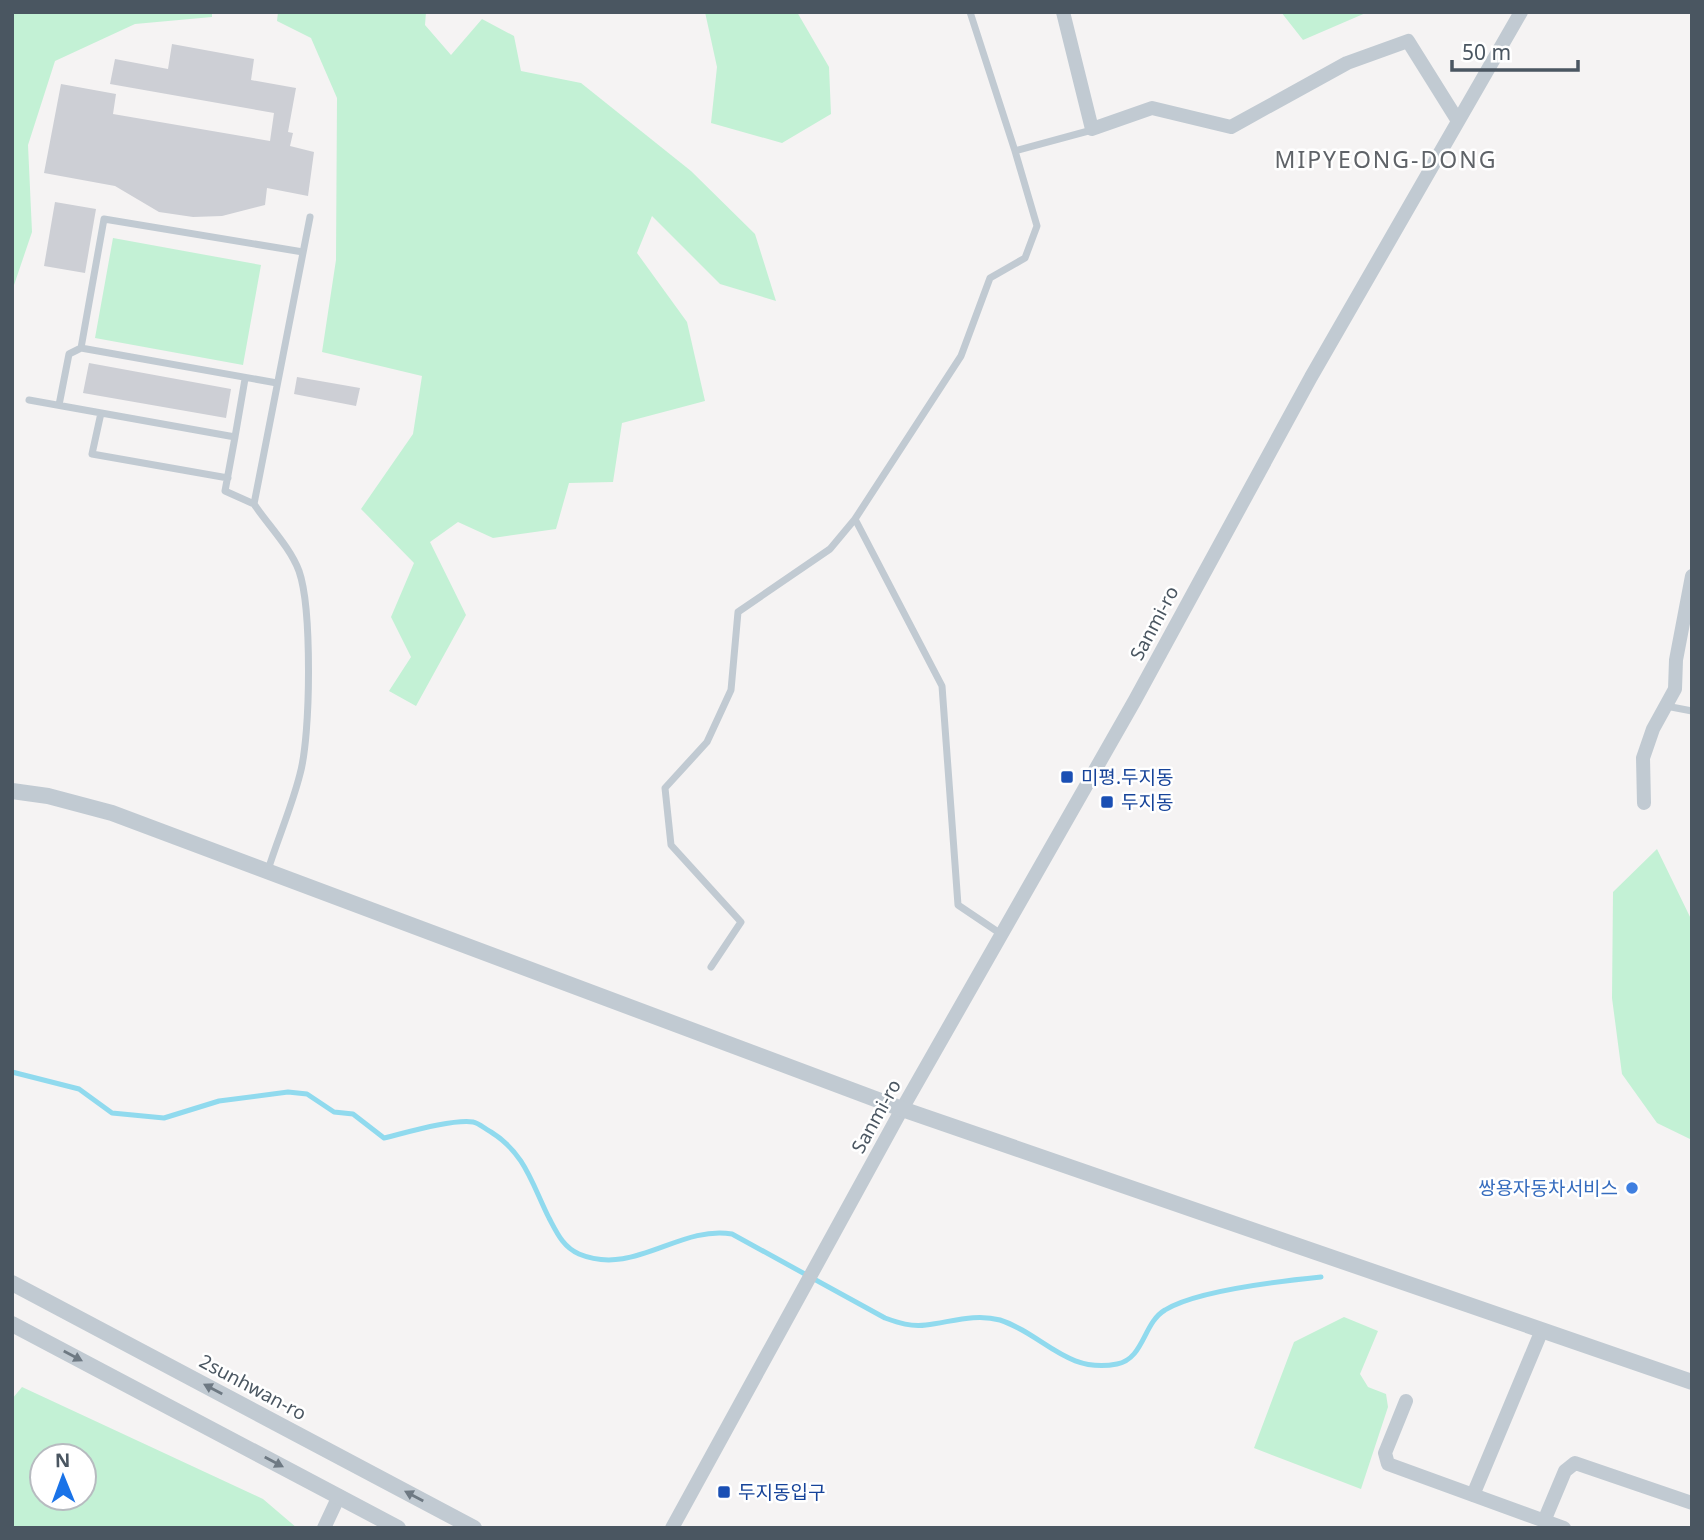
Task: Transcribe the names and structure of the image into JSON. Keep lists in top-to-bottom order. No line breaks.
{"streets":{"street":["Sanmi-ro","2sunhwan-ro"]},"districts":["MIPYEONG-DONG"],"places":{"transit":["미평.두지동","두지동","두지동입구"],"other":["쌍용자동차서비스"]},"scale_bar":"50 m","north":"top"}
